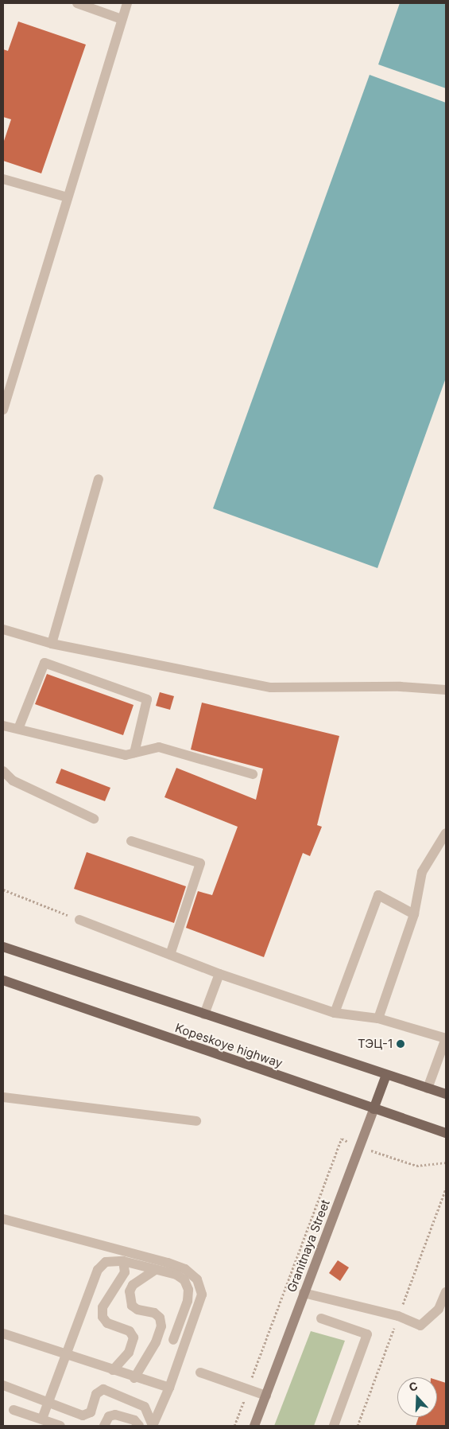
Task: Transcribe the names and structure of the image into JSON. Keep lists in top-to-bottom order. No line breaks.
{"streets":{"main road":["Kopeskoye highway","Granitnaya Street"]},"crossings":[["Kopeskoye highway","Granitnaya Street"]],"places":["ТЭЦ-1"],"north":"top"}
